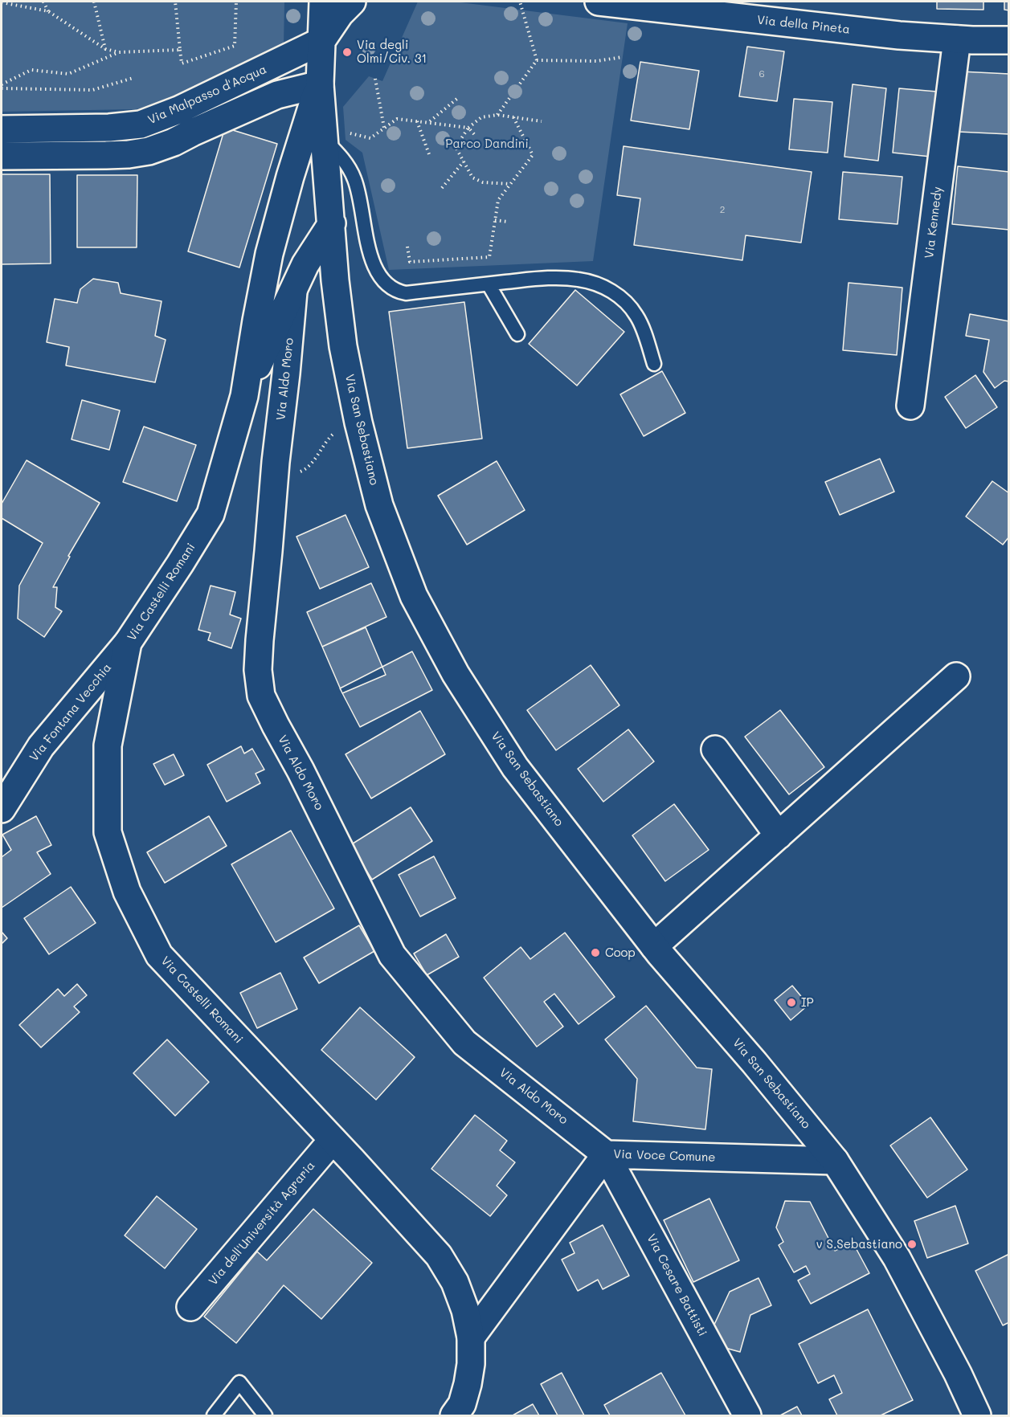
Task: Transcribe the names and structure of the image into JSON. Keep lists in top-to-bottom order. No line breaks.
{"streets":{"street":["Via della Pineta","Via Malpasso d'Acqua","Via Kennedy","Via Aldo Moro","Via San Sebastiano","Via Castelli Romani","Via Fontana Vecchia","Via Voce Comune","Via dell'Università Agraria","Via Cesare Battisti"]},"crossings":[["Via della Pineta","Via Kennedy"],["Via Malpasso d'Acqua","Via San Sebastiano"],["Via Aldo Moro","Via Voce Comune"],["Via Aldo Moro","Via Cesare Battisti"],["Via San Sebastiano","Via Voce Comune"],["Via Castelli Romani","Via Fontana Vecchia"],["Via Castelli Romani","Via Voce Comune"],["Via Castelli Romani","Via dell'Università Agraria"],["Via Voce Comune","Via Cesare Battisti"]],"parks":["Parco Dandini"],"places":["Via degli Olmi/Civ. 31","Coop","IP","v S.Sebastiano"],"house_numbers":["6","2"]}
